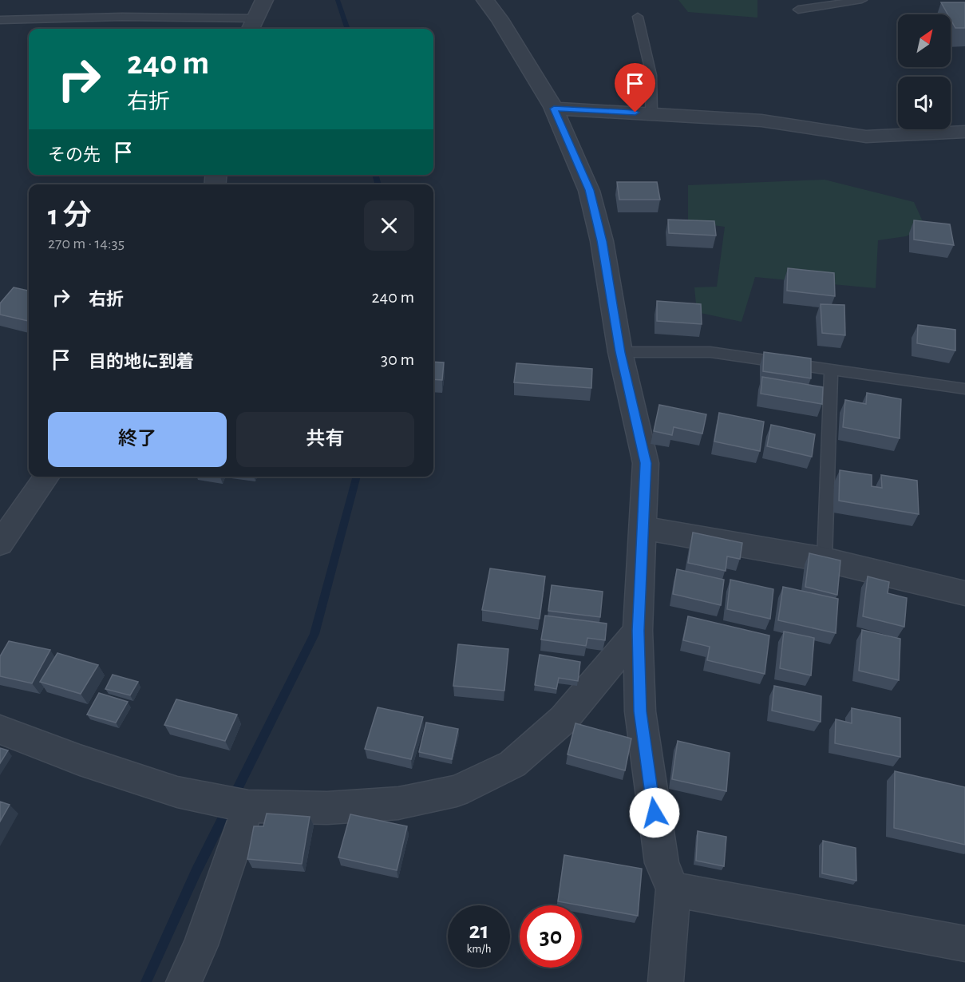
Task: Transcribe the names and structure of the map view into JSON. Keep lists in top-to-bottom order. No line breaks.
{"north":"top right","page":{"turn":["240 m","右折"],"then":"その先","heading":["1 分","270 m · 14:35"],"list":[{"name":"右折","value":"240 m"},{"name":"目的地に到着","value":"30 m"}],"buttons":["終了","共有"],"speed":"21 km/h","limit":"30"}}
